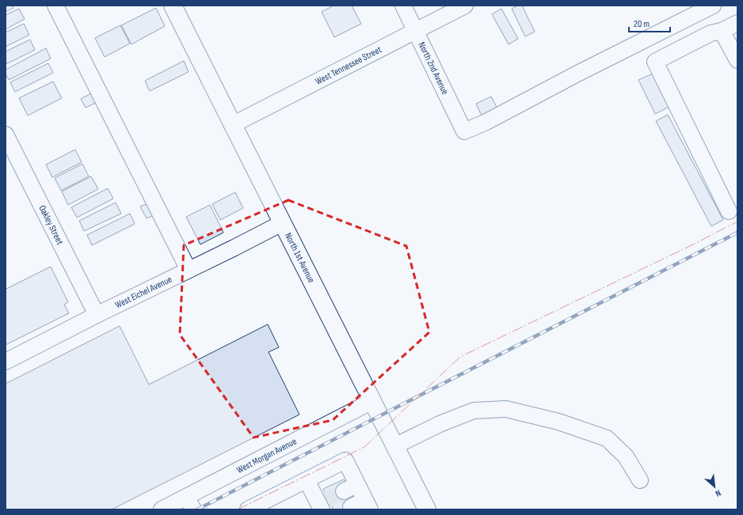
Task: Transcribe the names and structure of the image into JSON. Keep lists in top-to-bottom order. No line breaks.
{"streets":{"main road":["North 1st Avenue"],"street":["West Tennessee Street","North 2nd Avenue","Oakley Street","West Eichel Avenue","West Morgan Avenue"]},"crossings":[["West Tennessee Street","North 2nd Avenue"],["West Tennessee Street","North 1st Avenue"],["Oakley Street","West Eichel Avenue"],["North 1st Avenue","West Eichel Avenue"],["North 1st Avenue","West Morgan Avenue"]],"scale_bar":"20 m","north":"bottom right"}
